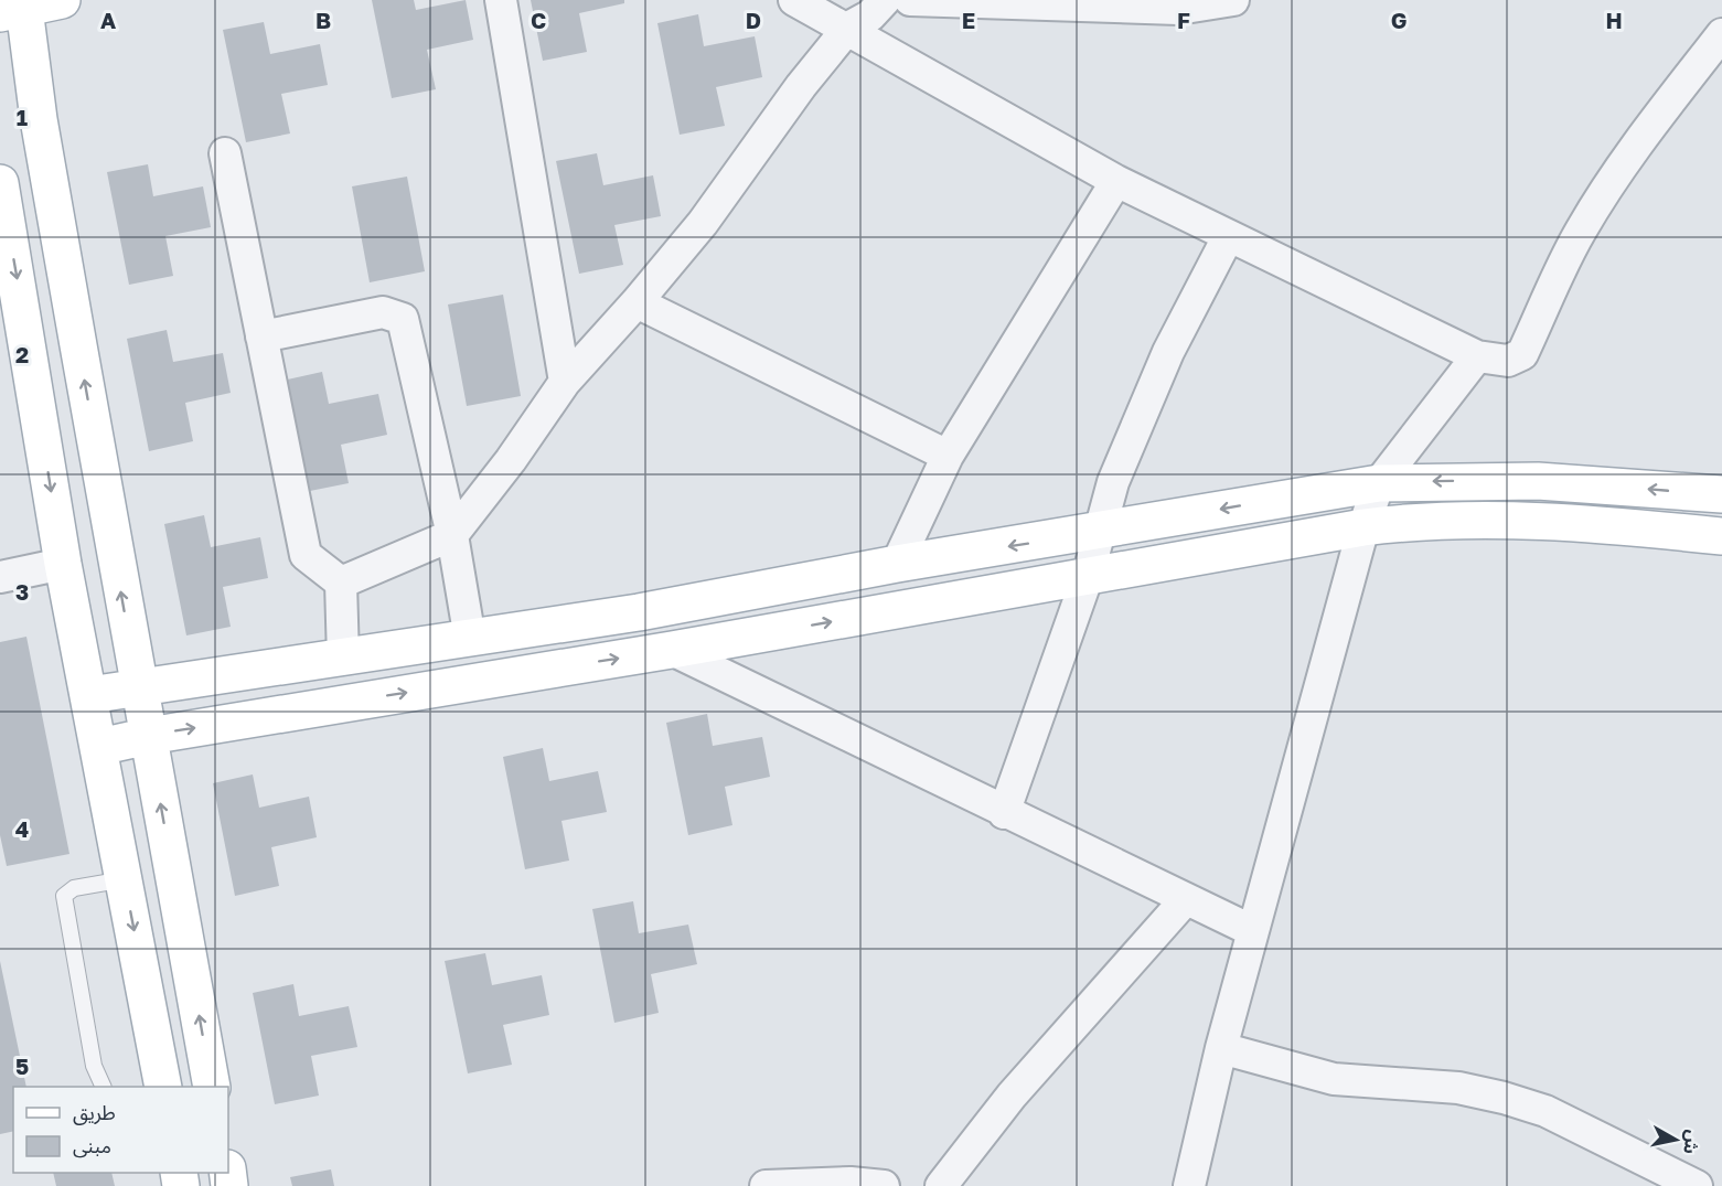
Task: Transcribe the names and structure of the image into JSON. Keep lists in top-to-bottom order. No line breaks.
{"legend":["طريق","مبنى"],"north":"right","grid":{"columns":["A","B","C","D","E","F","G","H"],"rows":["1","2","3","4","5"]}}
